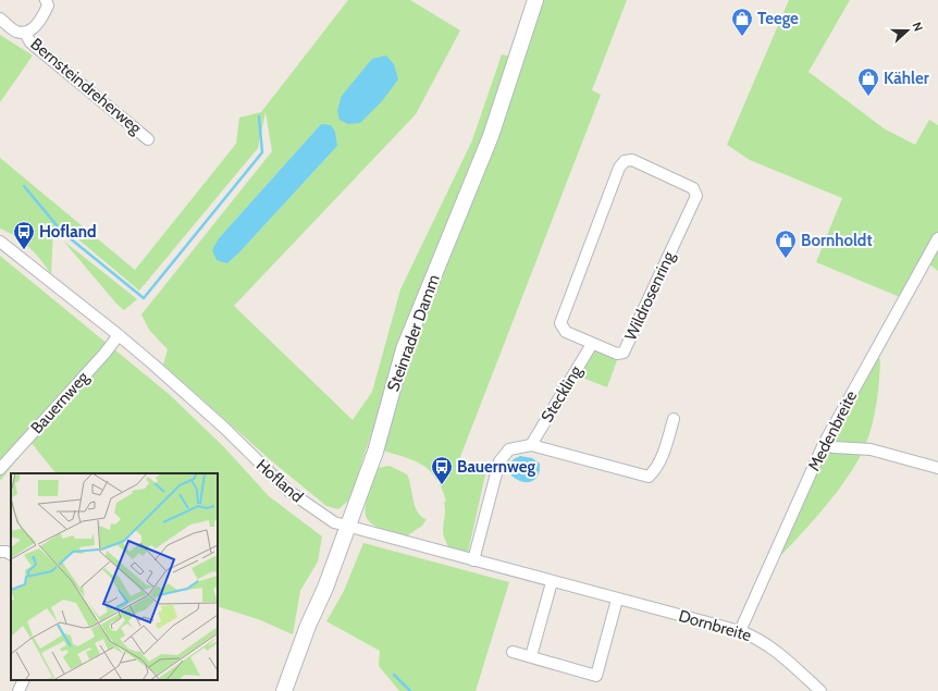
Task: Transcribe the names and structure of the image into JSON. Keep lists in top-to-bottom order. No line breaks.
{"streets":{"main road":["Steinrader Damm"],"street":["Bernsteindreherweg","Wildrosenring","Steckling","Bauernweg","Medenbreite","Hofland","Dornbreite"]},"crossings":[["Wildrosenring","Steckling"],["Steinrader Damm","Hofland"],["Steinrader Damm","Dornbreite"],["Bauernweg","Hofland"],["Medenbreite","Dornbreite"],["Hofland","Dornbreite"]],"places":{"shop":["Teege","Kähler","Bornholdt"],"bus stop":["Hofland","Bauernweg"]},"north":"right"}
